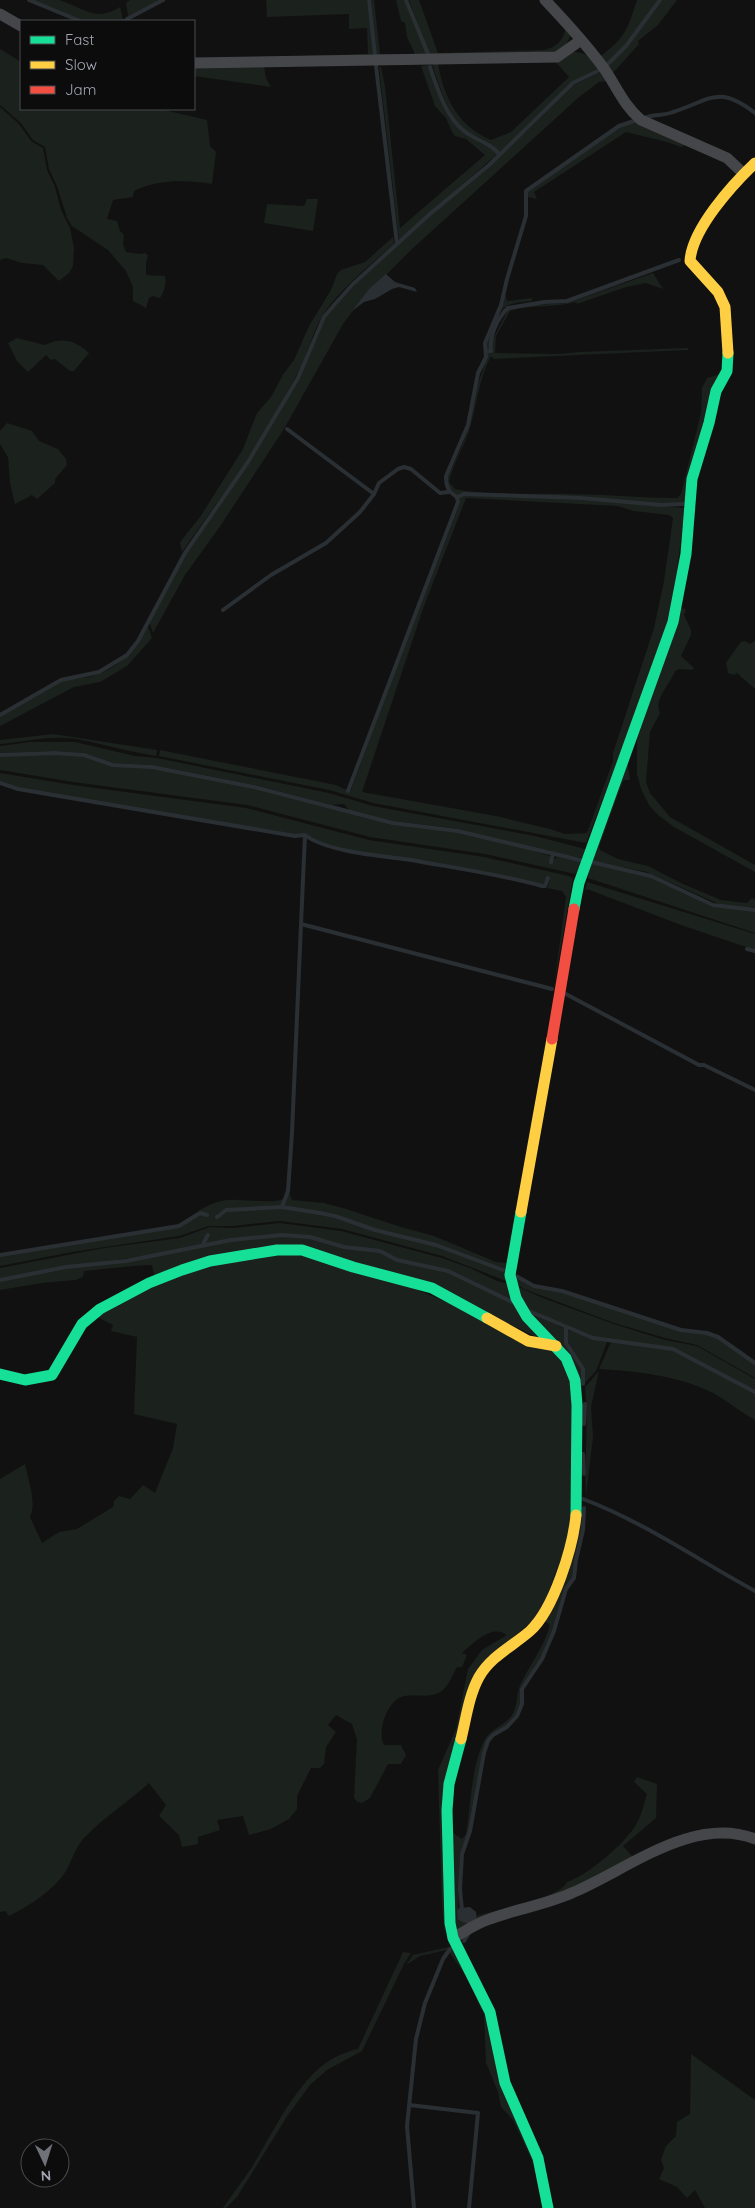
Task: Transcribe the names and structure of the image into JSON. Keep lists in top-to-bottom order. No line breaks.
{"legend":["Fast","Slow","Jam"],"north":"bottom"}
